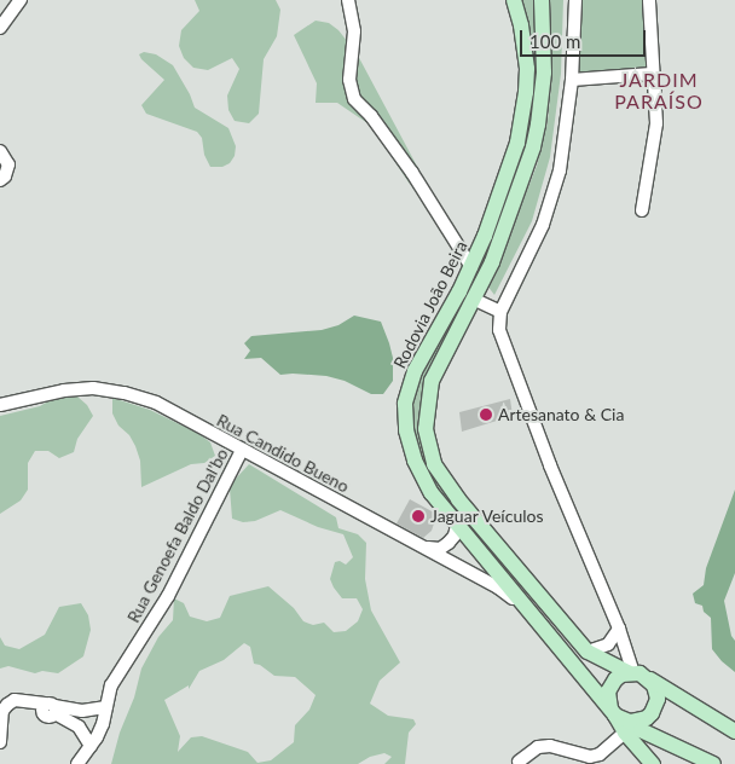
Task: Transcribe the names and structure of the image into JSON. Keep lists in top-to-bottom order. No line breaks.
{"streets":{"main road":["Rodovia João Beira"],"street":["Rua Candido Bueno","Rua Genoefa Baldo Dal'bo"]},"crossings":[["Rodovia João Beira","Rua Candido Bueno"],["Rua Candido Bueno","Rua Genoefa Baldo Dal'bo"]],"districts":["JARDIM PARAÍSO"],"places":["Artesanato & Cia","Jaguar Veículos"],"scale_bar":"100 m"}
